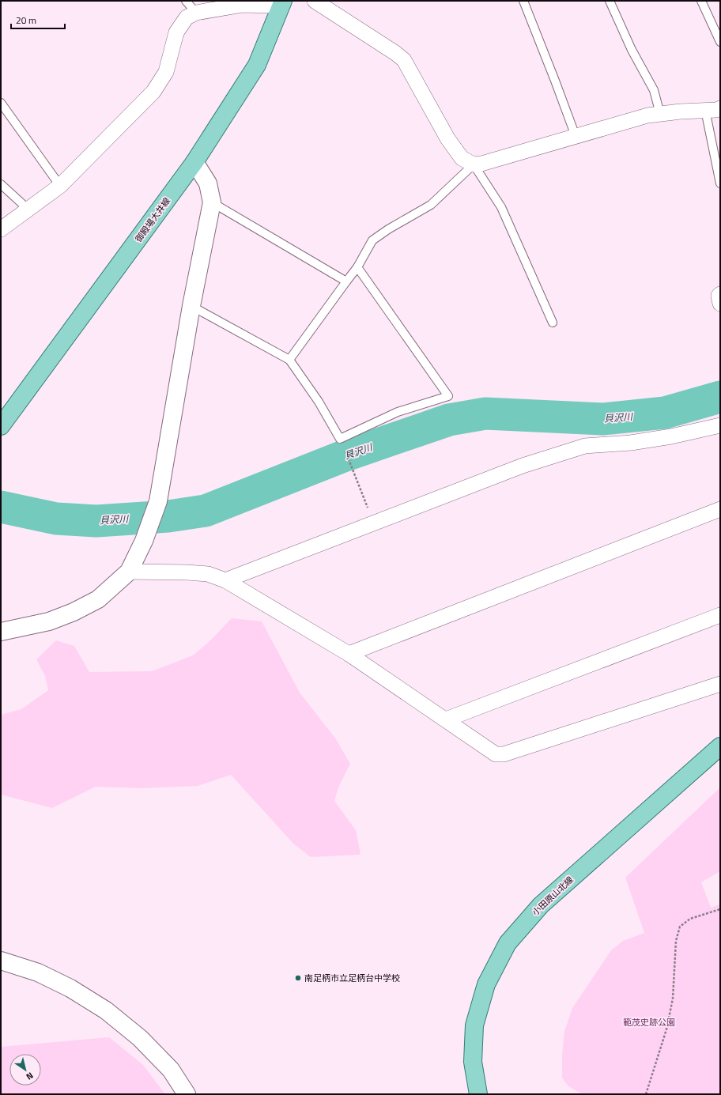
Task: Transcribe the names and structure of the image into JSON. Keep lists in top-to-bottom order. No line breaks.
{"streets":{"main road":["御殿場大井線","小田原山北線"]},"water":["貝沢川"],"parks":["範茂史跡公園"],"places":["南足柄市立足柄台中学校"],"scale_bar":"20 m","north":"bottom right"}
